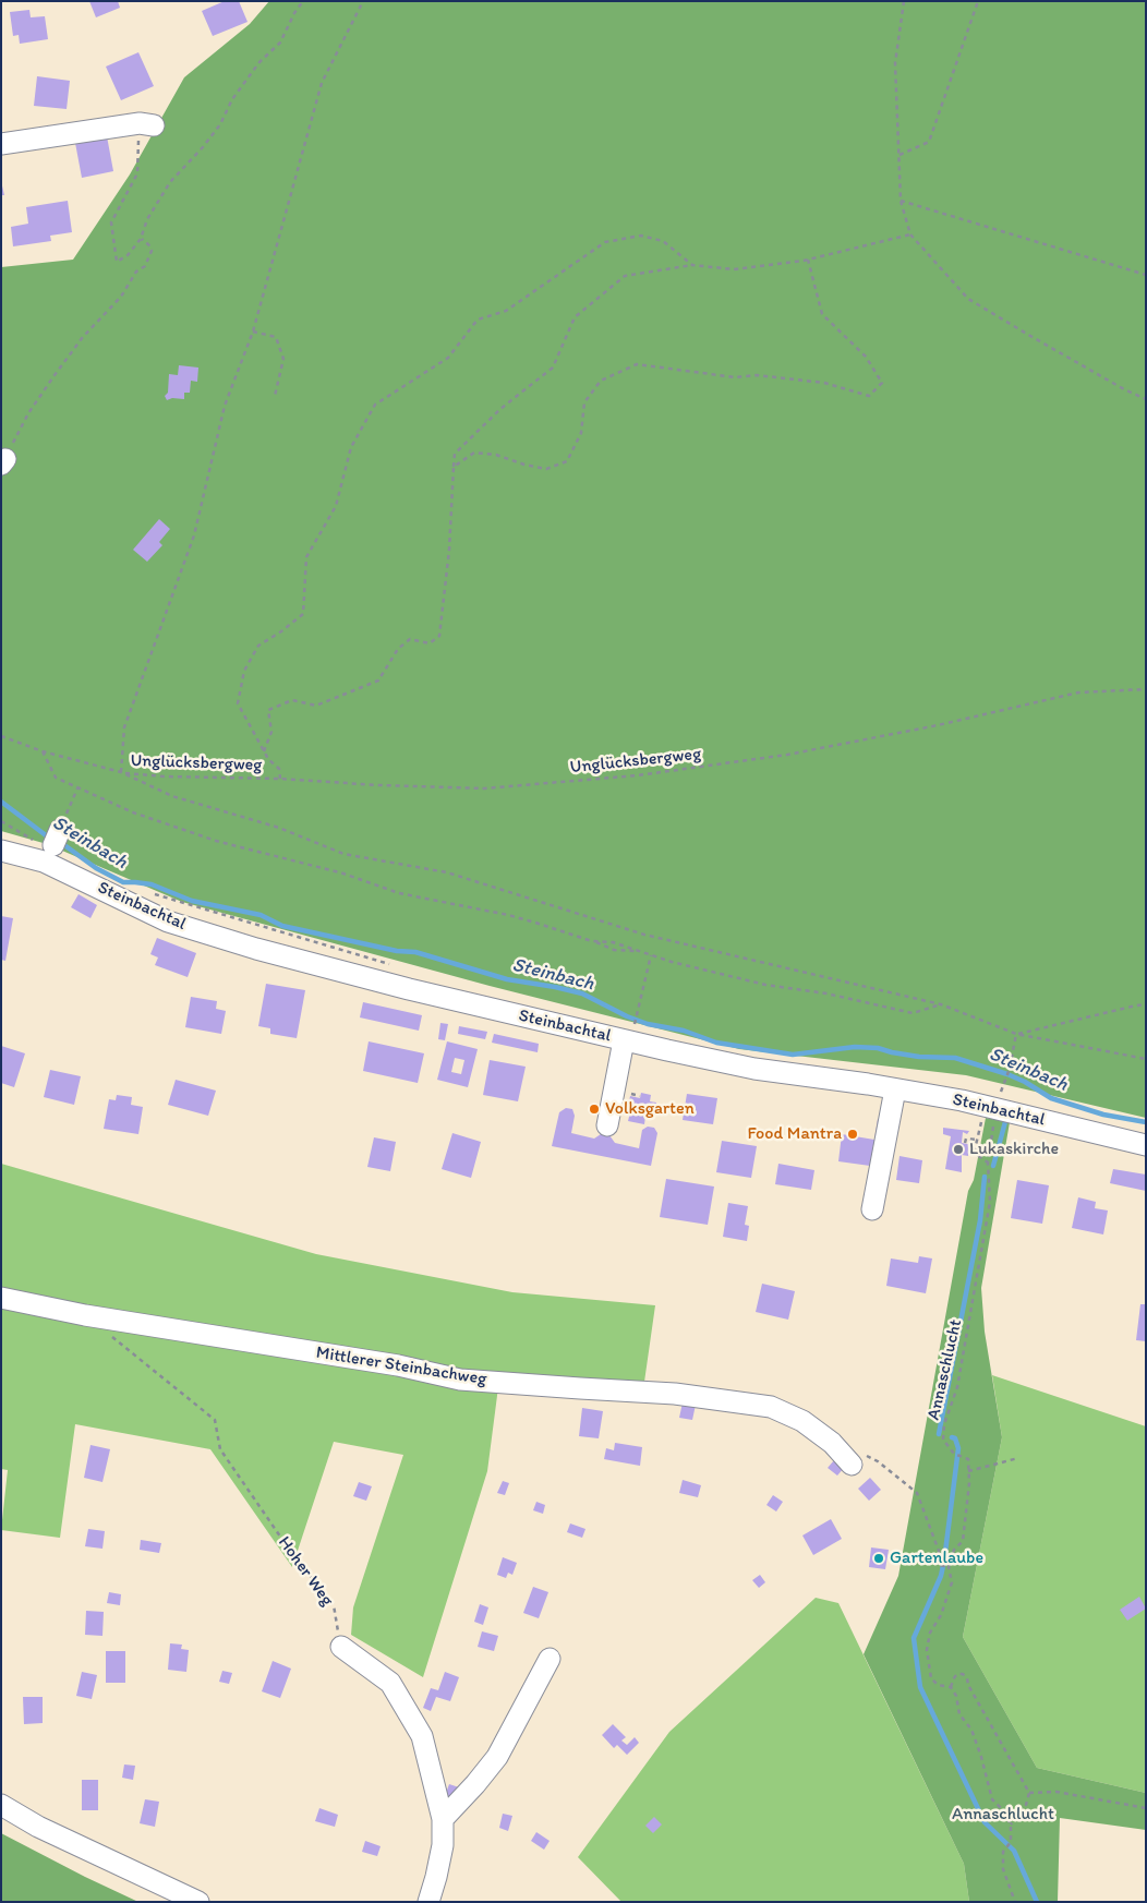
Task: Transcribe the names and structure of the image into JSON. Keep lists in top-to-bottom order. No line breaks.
{"streets":{"street":["Steinbachtal","Mittlerer Steinbachweg"],"path":["Unglücksbergweg","Annaschlucht","Hoher Weg"]},"crossings":[["Steinbachtal","Annaschlucht"]],"water":["Steinbach"],"parks":["Annaschlucht"],"places":["Volksgarten","Food Mantra","Lukaskirche","Gartenlaube"]}
